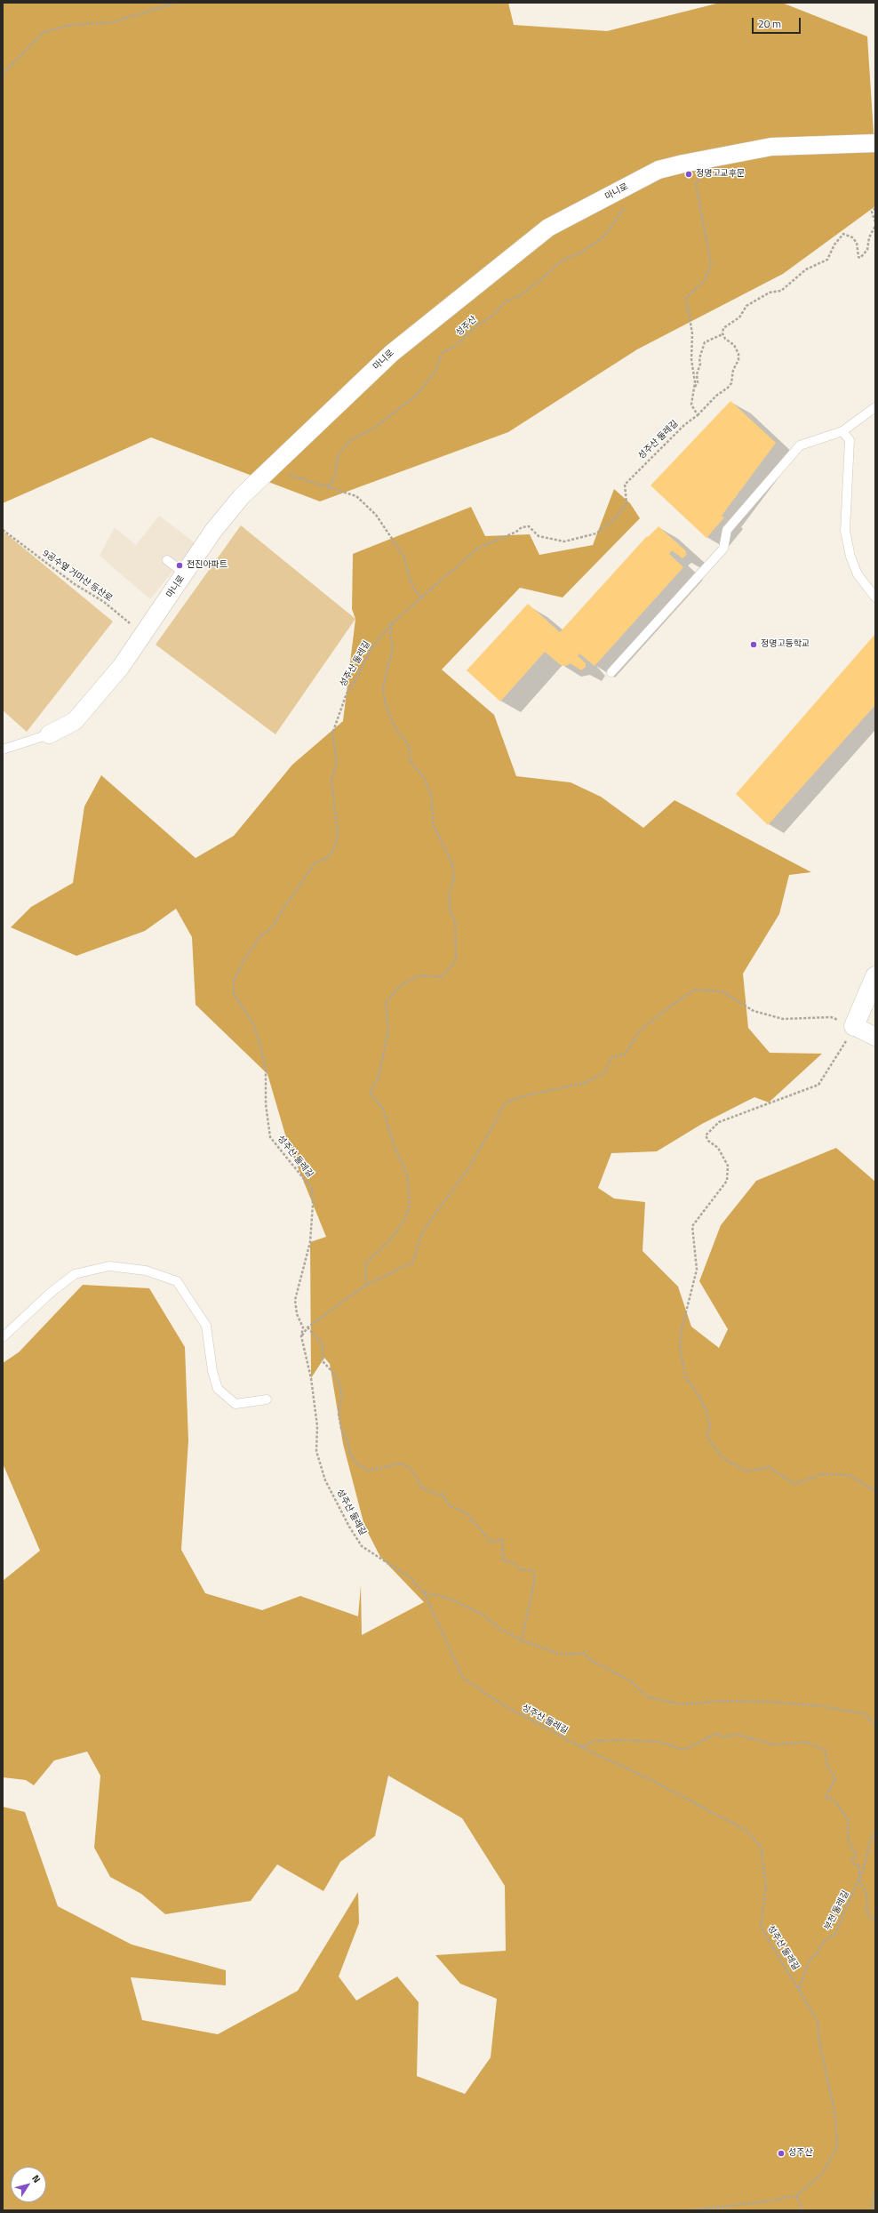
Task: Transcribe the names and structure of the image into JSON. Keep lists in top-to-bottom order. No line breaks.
{"streets":{"street":["마니로"],"path":["성주산","성주산 둘레길","9공수옆 거마산 등산로","부천 둘레길"]},"crossings":[["마니로","성주산"],["마니로","9공수옆 거마산 등산로"],["성주산 둘레길","부천 둘레길"]],"places":["정명고교후문","전진아파트","정명고등학교","성주산"],"scale_bar":"20 m","north":"top right"}
